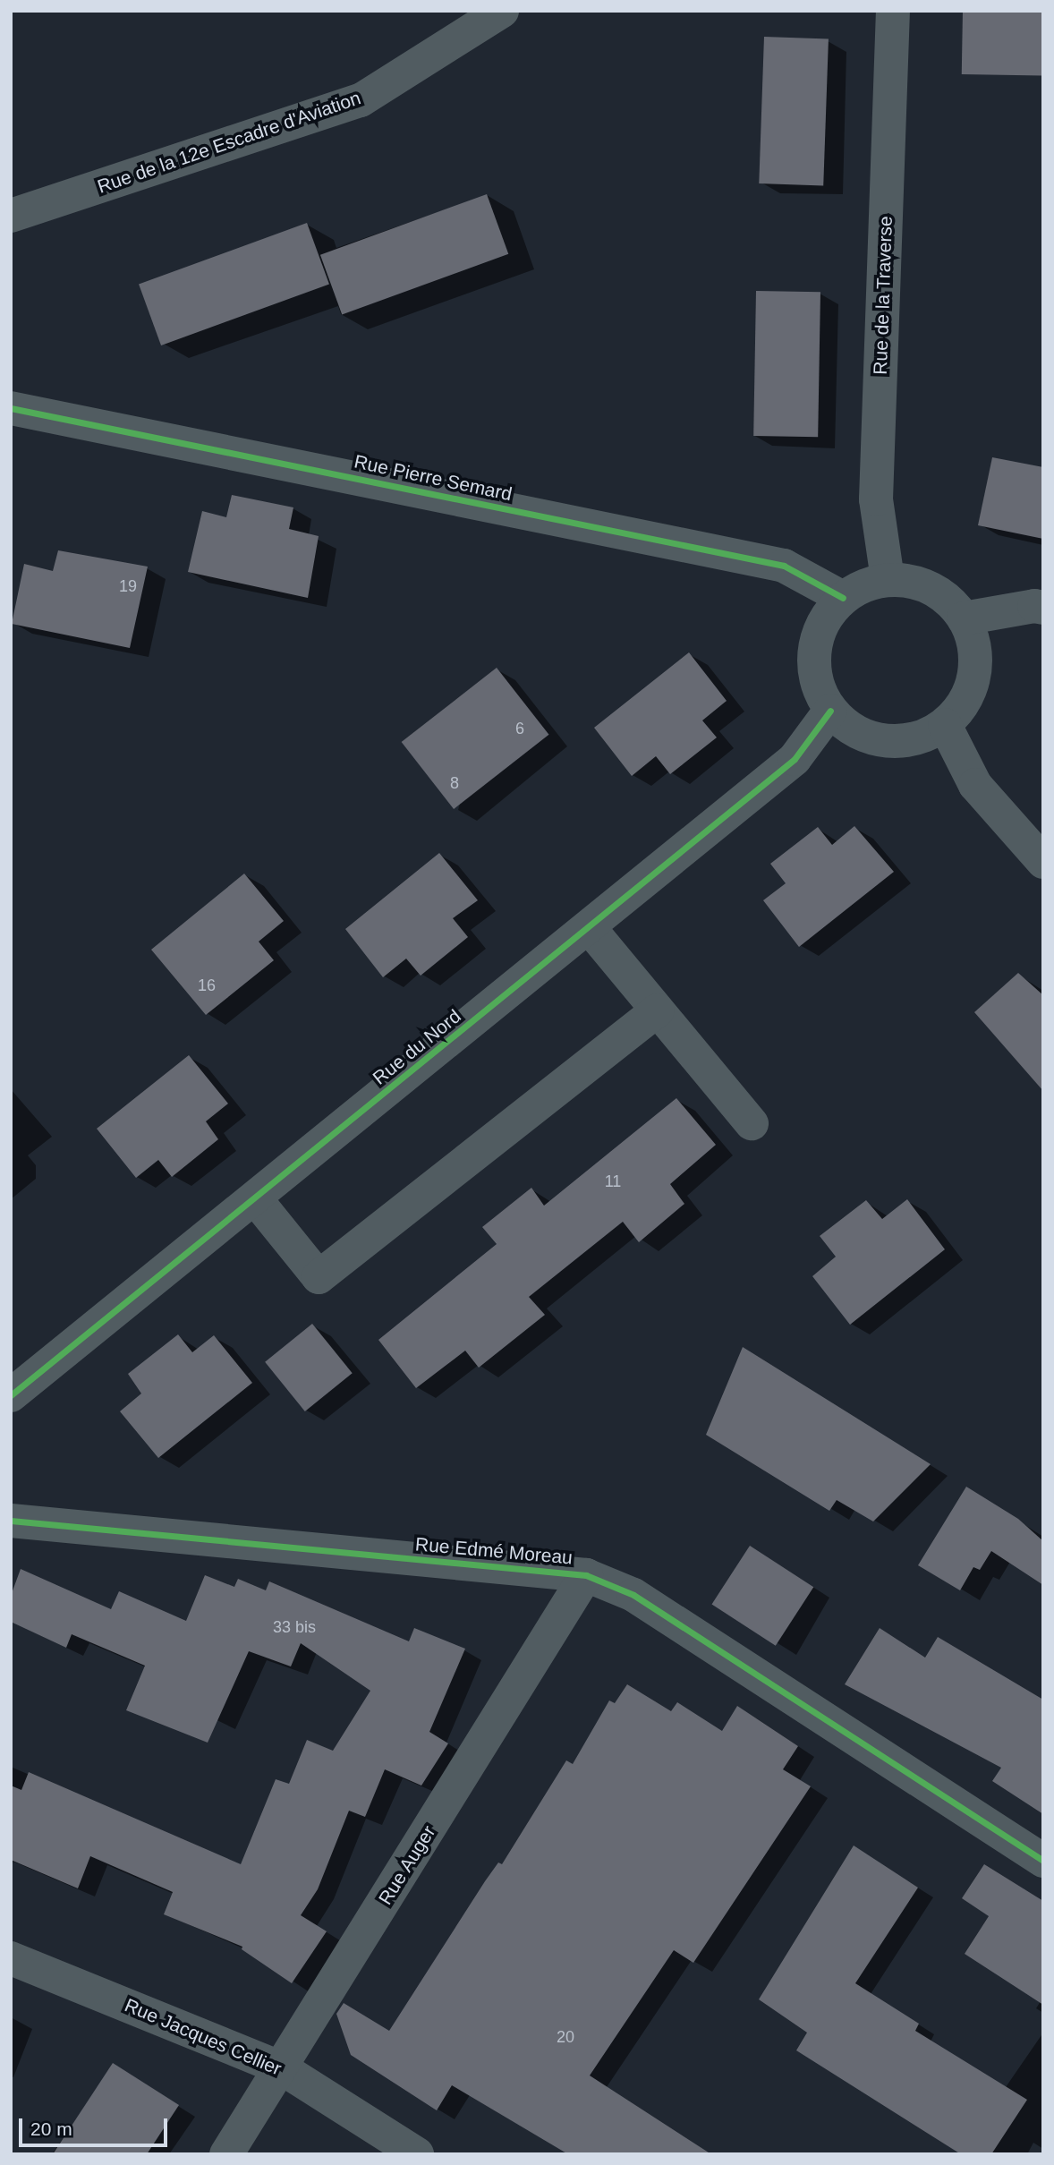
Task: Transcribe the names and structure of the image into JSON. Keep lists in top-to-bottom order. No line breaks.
{"streets":{"street":["Rue de la 12e Escadre d'Aviation","Rue de la Traverse","Rue Pierre Semard","Rue du Nord","Rue Edmé Moreau","Rue Auger","Rue Jacques Cellier"]},"crossings":[["Rue de la Traverse","Rue Pierre Semard"],["Rue de la Traverse","Rue du Nord"],["Rue Pierre Semard","Rue du Nord"],["Rue Edmé Moreau","Rue Auger"],["Rue Auger","Rue Jacques Cellier"]],"house_numbers":["19","6","8","16","11","33 bis","20"],"scale_bar":"20 m"}
